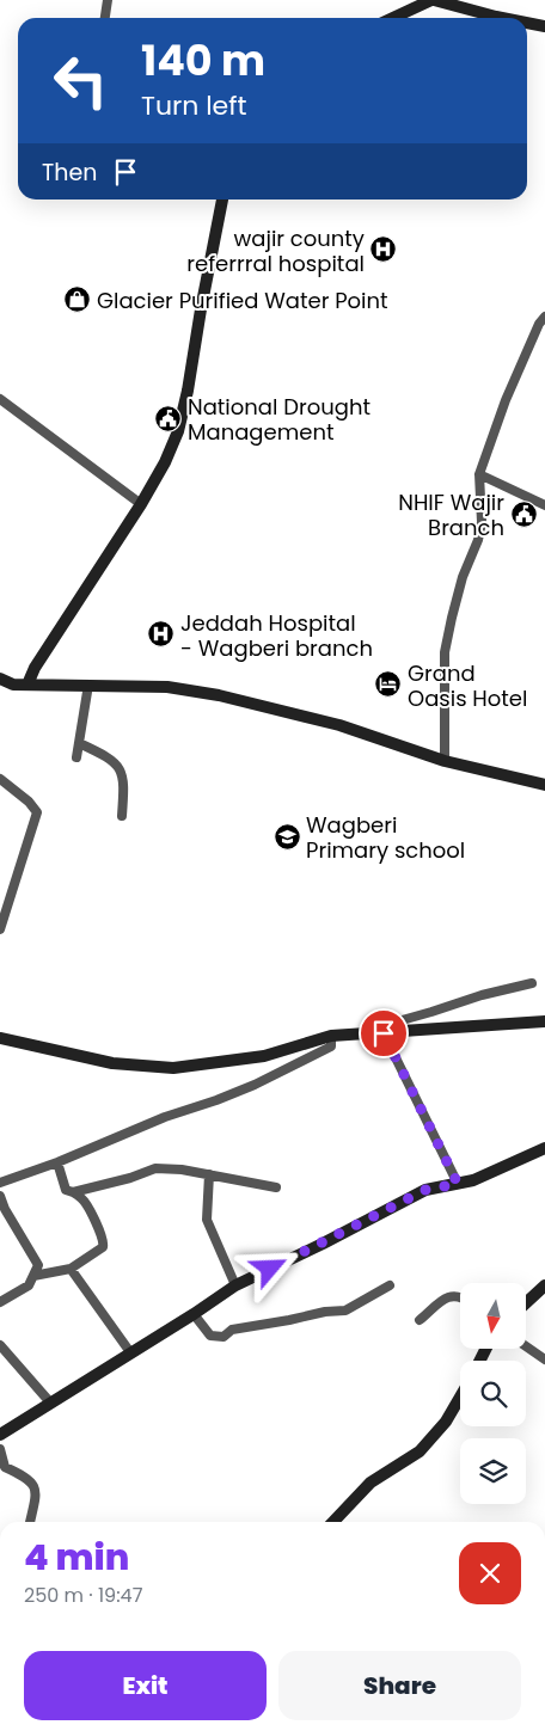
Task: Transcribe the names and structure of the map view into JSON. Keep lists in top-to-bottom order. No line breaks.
{"places":{"hospital":["wajir county referrral hospital","Jeddah Hospital - Wagberi branch"],"shop":["Glacier Purified Water Point"],"public building":["National Drought Management","NHIF Wajir Branch"],"hotel":["Grand Oasis Hotel"],"school or university":["Wagberi Primary school"]},"north":"bottom","page":{"turn":["140 m","Turn left"],"then":"Then","heading":["4 min","250 m · 19:47"],"buttons":["Exit","Share"]}}
